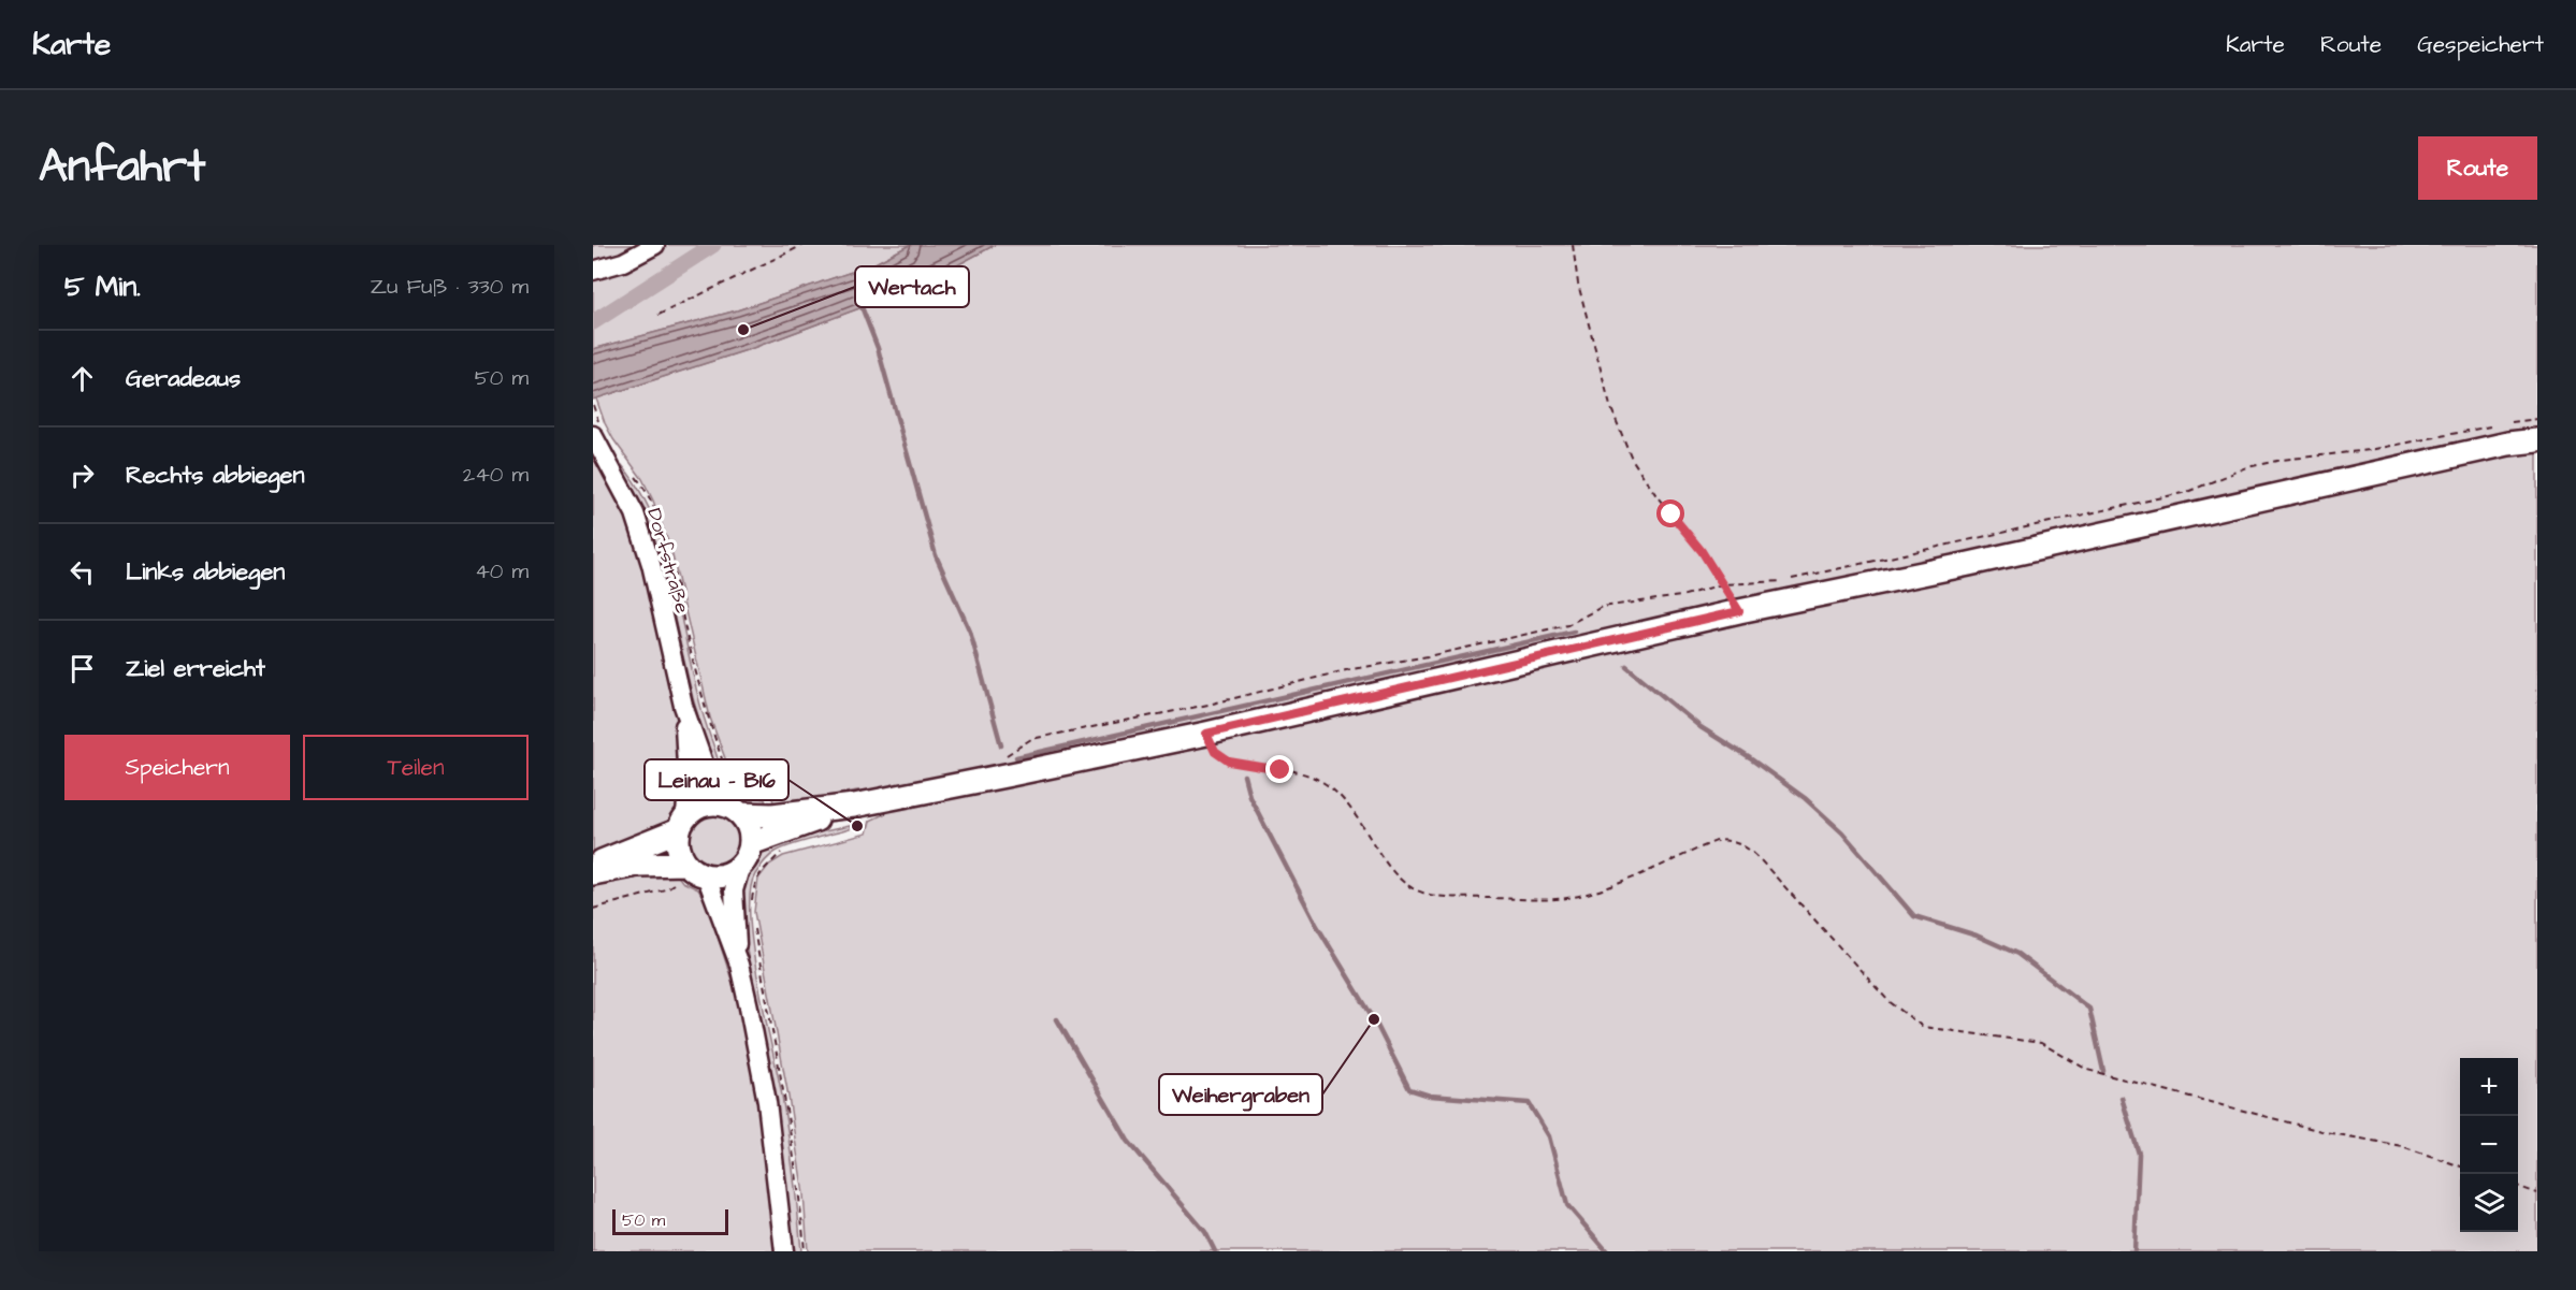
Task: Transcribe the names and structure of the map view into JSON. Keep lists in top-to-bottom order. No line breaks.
{"streets":{"street":["Dorfstraße"]},"places":["Wertach","Leinau - B16","Weihergraben"],"scale_bar":"50 m","page":{"header":"Karte","nav":["Karte","Route","Gespeichert"],"title":"Anfahrt","buttons":["Route",["Speichern","Teilen"]],"heading":["5 Min.","Zu Fuß · 330 m"],"list":[["Geradeaus","50 m"],["Rechts abbiegen","240 m"],["Links abbiegen","40 m"],"Ziel erreicht"],"map_buttons":["+","−"],"scale":"50 m"}}
